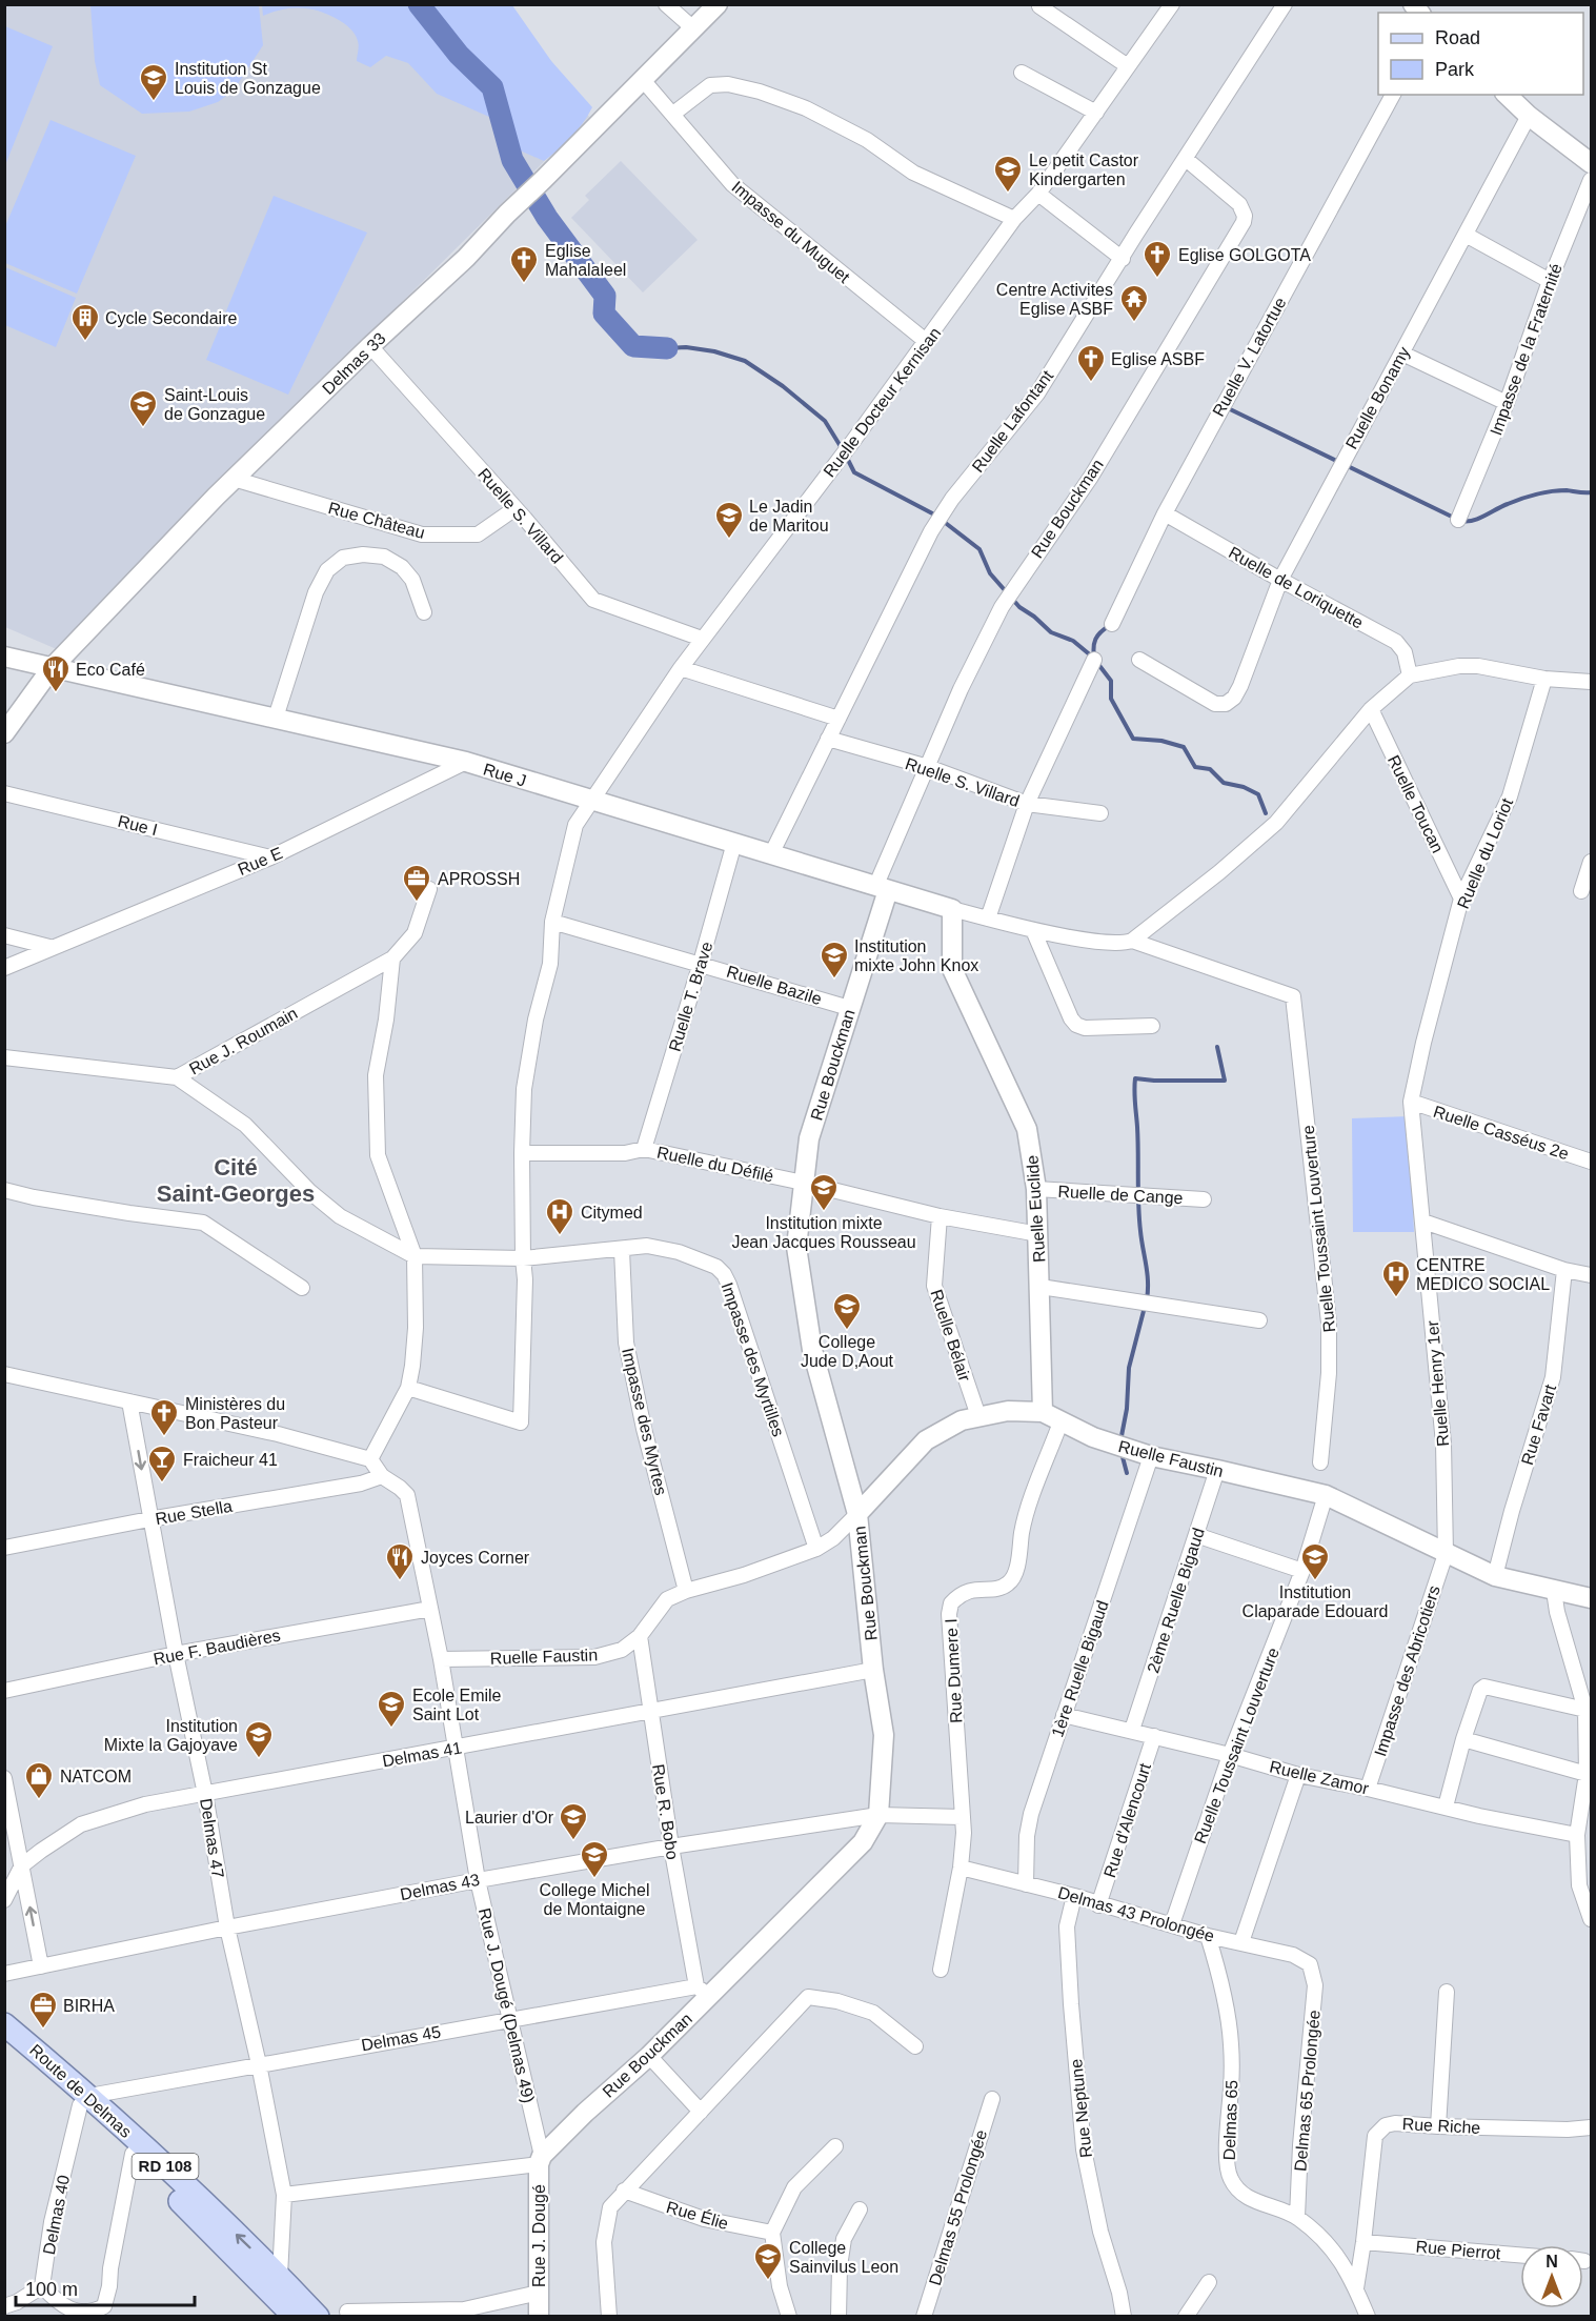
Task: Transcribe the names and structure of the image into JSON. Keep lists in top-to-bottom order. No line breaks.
{"streets":{"main road":["Route de Delmas","RD 108"],"street":["Impasse du Muguet","Impasse de la Fraternité","Ruelle V. Latortue","Delmas 33","Ruelle Bonamy","Ruelle Docteur Kernisan","Ruelle Lafontant","Rue Bouckman","Ruelle S. Villard","Rue Château","Ruelle de Loriquette","Rue J","Ruelle Toucan","Rue I","Ruelle du Loriot","Rue E","Ruelle Bazile","Ruelle T. Brave","Rue J. Roumain","Ruelle Casséus 2e","Ruelle du Défilé","Ruelle de Cange","Ruelle Euclide","Ruelle Toussaint Louverture","Ruelle Bélair","Impasse des Myrtilles","Ruelle Henry 1er","Impasse des Myrtes","Rue Favart","Ruelle Faustin","Rue Stella","2ème Ruelle Bigaud","Rue F. Baudières","1ère Ruelle Bigaud","Rue Dumere I","Impasse des Abricotiers","Delmas 41","Ruelle Zamor","Rue R. Bobo","Rue d'Alencourt","Delmas 47","Delmas 43","Delmas 43 Prolongée","Rue J. Dougé (Delmas 49)","Delmas 45","Delmas 65 Prolongée","Rue Neptune","Delmas 65","Rue Riche","Delmas 55 Prolongée","Delmas 40","Rue Élie","Rue J. Dougé","Rue Pierrot"]},"crossings":[["Impasse du Muguet","Delmas 33"],["Impasse du Muguet","Ruelle Docteur Kernisan"],["Ruelle V. Latortue","Ruelle de Loriquette"],["Delmas 33","Ruelle S. Villard"],["Delmas 33","Rue Château"],["Delmas 33","Rue J"],["Ruelle Bonamy","Ruelle de Loriquette"],["Ruelle Docteur Kernisan","Ruelle S. Villard"],["Ruelle Docteur Kernisan","Rue J"],["Ruelle Lafontant","Rue Bouckman"],["Ruelle Lafontant","Ruelle S. Villard"],["Ruelle Lafontant","Rue J"],["Rue Bouckman","Ruelle S. Villard"],["Rue Bouckman","Rue J"],["Rue Bouckman","Ruelle Bazile"],["Rue Bouckman","Ruelle du Défilé"],["Rue Bouckman","Ruelle Faustin"],["Rue Bouckman","Delmas 41"],["Rue Bouckman","Rue R. Bobo"],["Rue Bouckman","Delmas 43"],["Rue Bouckman","Rue J. Dougé (Delmas 49)"],["Rue Bouckman","Delmas 45"],["Rue Bouckman","Rue J. Dougé"],["Ruelle S. Villard","Rue Château"],["Rue J","Rue E"],["Rue J","Ruelle T. Brave"],["Rue J","Ruelle Euclide"],["Ruelle Toucan","Ruelle du Loriot"],["Rue I","Rue E"],["Ruelle du Loriot","Ruelle Casséus 2e"],["Ruelle du Loriot","Ruelle Henry 1er"],["Ruelle Bazile","Ruelle T. Brave"],["Ruelle T. Brave","Ruelle du Défilé"],["Ruelle Casséus 2e","Ruelle Henry 1er"],["Ruelle du Défilé","Ruelle Euclide"],["Ruelle du Défilé","Ruelle Bélair"],["Ruelle de Cange","Ruelle Euclide"],["Ruelle Euclide","Ruelle Faustin"],["Ruelle Toussaint Louverture","Ruelle Faustin"],["Ruelle Toussaint Louverture","Ruelle Zamor"],["Ruelle Toussaint Louverture","Delmas 43 Prolongée"],["Ruelle Bélair","Ruelle Faustin"],["Impasse des Myrtilles","Impasse des Myrtes"],["Impasse des Myrtilles","Ruelle Faustin"],["Ruelle Henry 1er","Ruelle Faustin"],["Ruelle Henry 1er","Impasse des Abricotiers"],["Impasse des Myrtes","Ruelle Faustin"],["Rue Favart","Ruelle Faustin"],["Ruelle Faustin","2ème Ruelle Bigaud"],["Ruelle Faustin","1ère Ruelle Bigaud"],["Ruelle Faustin","Rue Dumere I"],["Ruelle Faustin","Impasse des Abricotiers"],["Ruelle Faustin","Rue R. Bobo"],["Ruelle Faustin","Rue J. Dougé (Delmas 49)"],["Rue Stella","Delmas 47"],["Rue Stella","Rue J. Dougé (Delmas 49)"],["2ème Ruelle Bigaud","Ruelle Zamor"],["Rue F. Baudières","Delmas 47"],["Rue F. Baudières","Rue J. Dougé (Delmas 49)"],["1ère Ruelle Bigaud","Ruelle Zamor"],["1ère Ruelle Bigaud","Delmas 43 Prolongée"],["Rue Dumere I","Delmas 43"],["Rue Dumere I","Delmas 43 Prolongée"],["Impasse des Abricotiers","Ruelle Zamor"],["Delmas 41","Rue R. Bobo"],["Delmas 41","Delmas 47"],["Delmas 41","Rue J. Dougé (Delmas 49)"],["Ruelle Zamor","Rue d'Alencourt"],["Rue R. Bobo","Delmas 43"],["Rue R. Bobo","Delmas 45"],["Rue d'Alencourt","Delmas 43 Prolongée"],["Delmas 47","Delmas 43"],["Delmas 47","Delmas 45"],["Delmas 47","Route de Delmas"],["Delmas 43","Rue J. Dougé (Delmas 49)"],["Delmas 43 Prolongée","Delmas 65 Prolongée"],["Delmas 43 Prolongée","Rue Neptune"],["Delmas 43 Prolongée","Delmas 65"],["Rue J. Dougé (Delmas 49)","Delmas 45"],["Rue J. Dougé (Delmas 49)","Rue J. Dougé"],["Delmas 45","Route de Delmas"],["Delmas 45","Delmas 40"],["Route de Delmas","Delmas 40"],["Delmas 65 Prolongée","Delmas 65"],["Delmas 65","Rue Riche"],["Rue Riche","Rue Pierrot"]],"districts":["Cité Saint-Georges"],"places":{"school or university":["Institution St Louis de Gonzague","Le petit Castor Kindergarten","Saint-Louis de Gonzague","Le Jadin de Maritou","Institution mixte John Knox","Institution mixte Jean Jacques Rousseau","College Jude D,Aout","Institution Claparade Edouard","Ecole Emile Saint Lot","Institution Mixte la Gajoyave","Laurier d'Or","College Michel de Montaigne","College Sainvilus Leon"],"church":["Eglise GOLGOTA","Eglise Mahalaleel","Eglise ASBF","Ministères du Bon Pasteur"],"temple":["Centre Activites Eglise ASBF"],"building":["Cycle Secondaire"],"restaurant":["Eco Café","Joyces Corner"],"office":["APROSSH","BIRHA"],"hospital":["Citymed","CENTRE MEDICO SOCIAL"],"bar":["Fraicheur 41"],"shop":["NATCOM"]},"legend":["Road","Park"],"scale_bar":"100 m","north":"top"}
